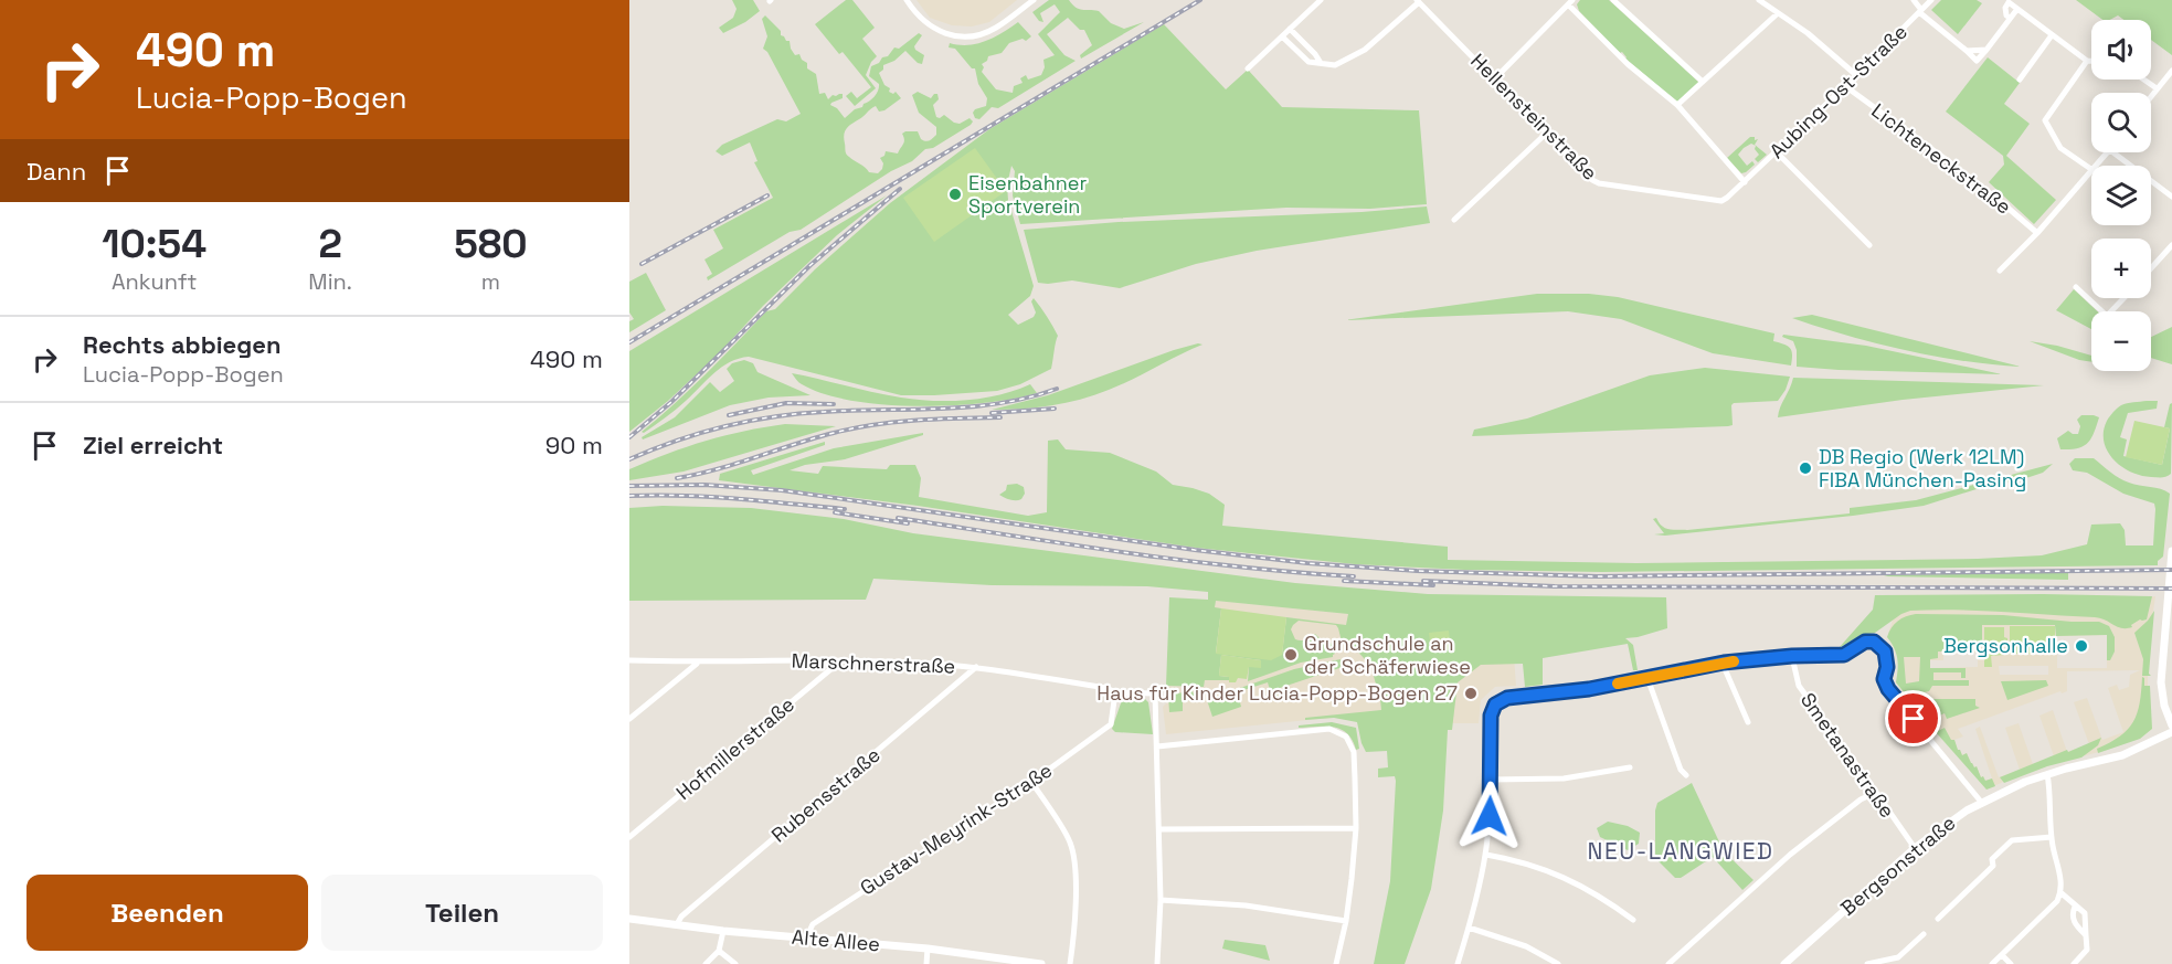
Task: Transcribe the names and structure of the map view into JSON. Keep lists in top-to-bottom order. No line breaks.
{"streets":{"street":["Aubing-Ost-Straße","Hellensteinstraße","Lichteneckstraße","Marschnerstraße","Hofmillerstraße","Smetanastraße","Rubensstraße","Gustav-Meyrink-Straße","Bergsonstraße","Alte Allee"]},"crossings":[["Aubing-Ost-Straße","Hellensteinstraße"],["Aubing-Ost-Straße","Lichteneckstraße"],["Marschnerstraße","Hofmillerstraße"],["Marschnerstraße","Rubensstraße"],["Marschnerstraße","Gustav-Meyrink-Straße"],["Smetanastraße","Bergsonstraße"],["Rubensstraße","Alte Allee"],["Gustav-Meyrink-Straße","Alte Allee"]],"districts":["NEU-LANGWIED"],"places":["Eisenbahner Sportverein","DB Regio (Werk 12LM) FIBA München-Pasing","Bergsonhalle","Grundschule an der Schäferwiese","Haus für Kinder Lucia-Popp-Bogen 27"],"page":{"turn":["490 m","Lucia-Popp-Bogen"],"map_buttons":["+","−"],"then":"Dann","eta":["10:54","Ankunft","2","Min.","580","m"],"list":[{"name":"Rechts abbiegen","note":"Lucia-Popp-Bogen","value":"490 m"},{"name":"Ziel erreicht","value":"90 m"}],"buttons":["Beenden","Teilen"]}}
